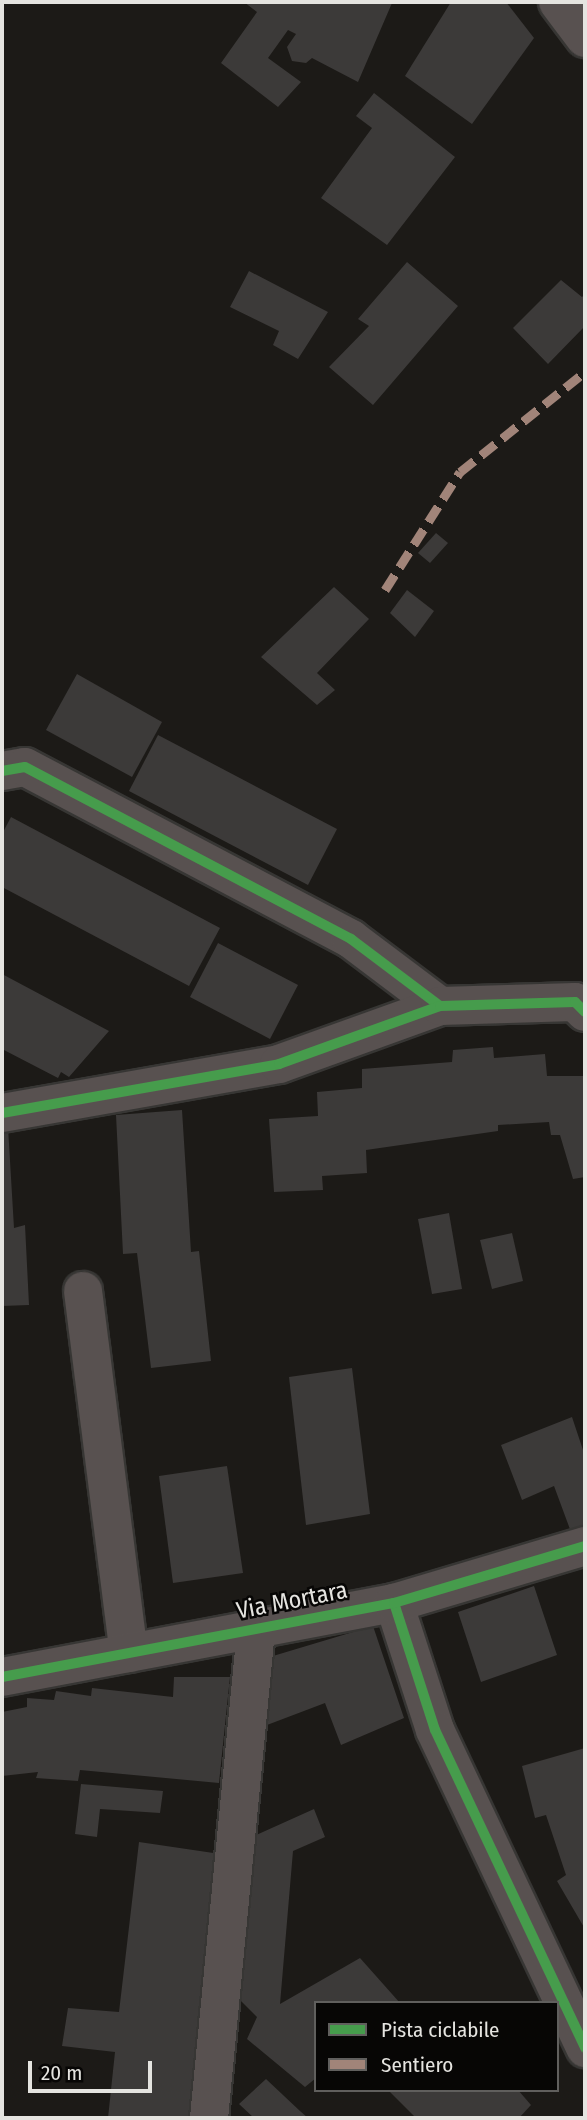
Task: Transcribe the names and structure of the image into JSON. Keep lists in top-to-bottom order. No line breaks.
{"streets":{"street":["Via Mortara"]},"legend":["Pista ciclabile","Sentiero"],"scale_bar":"20 m"}
